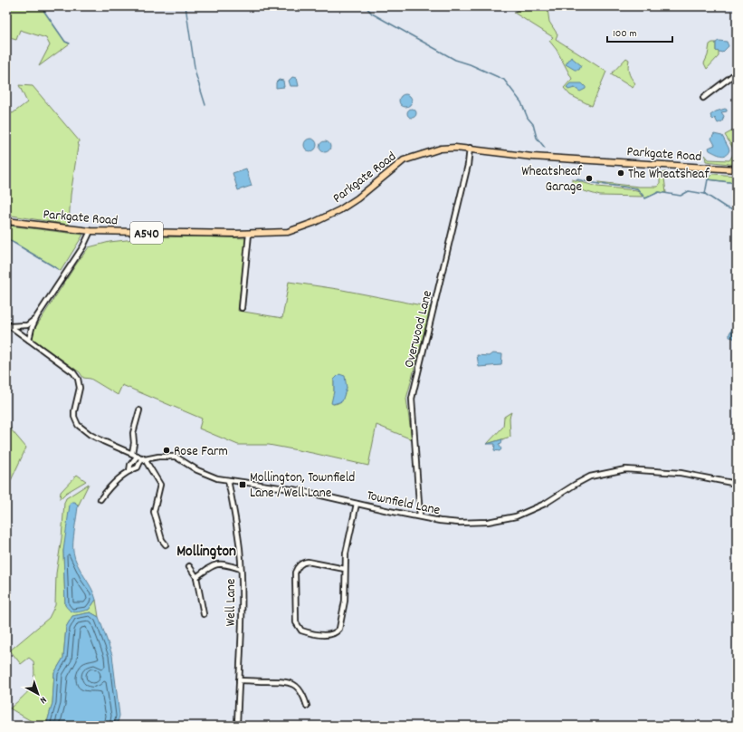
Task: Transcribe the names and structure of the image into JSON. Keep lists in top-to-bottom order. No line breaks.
{"streets":{"main road":["Parkgate Road","A540"],"street":["Overwood Lane","Townfield Lane","Well Lane"]},"crossings":[["Parkgate Road","Overwood Lane"],["Overwood Lane","Townfield Lane"],["Townfield Lane","Well Lane"]],"districts":["Mollington"],"places":{"other":["The Wheatsheaf","Wheatsheaf Garage","Rose Farm"],"transit":["Mollington, Townfield Lane / Well Lane"]},"scale_bar":"100 m","north":"bottom right"}
